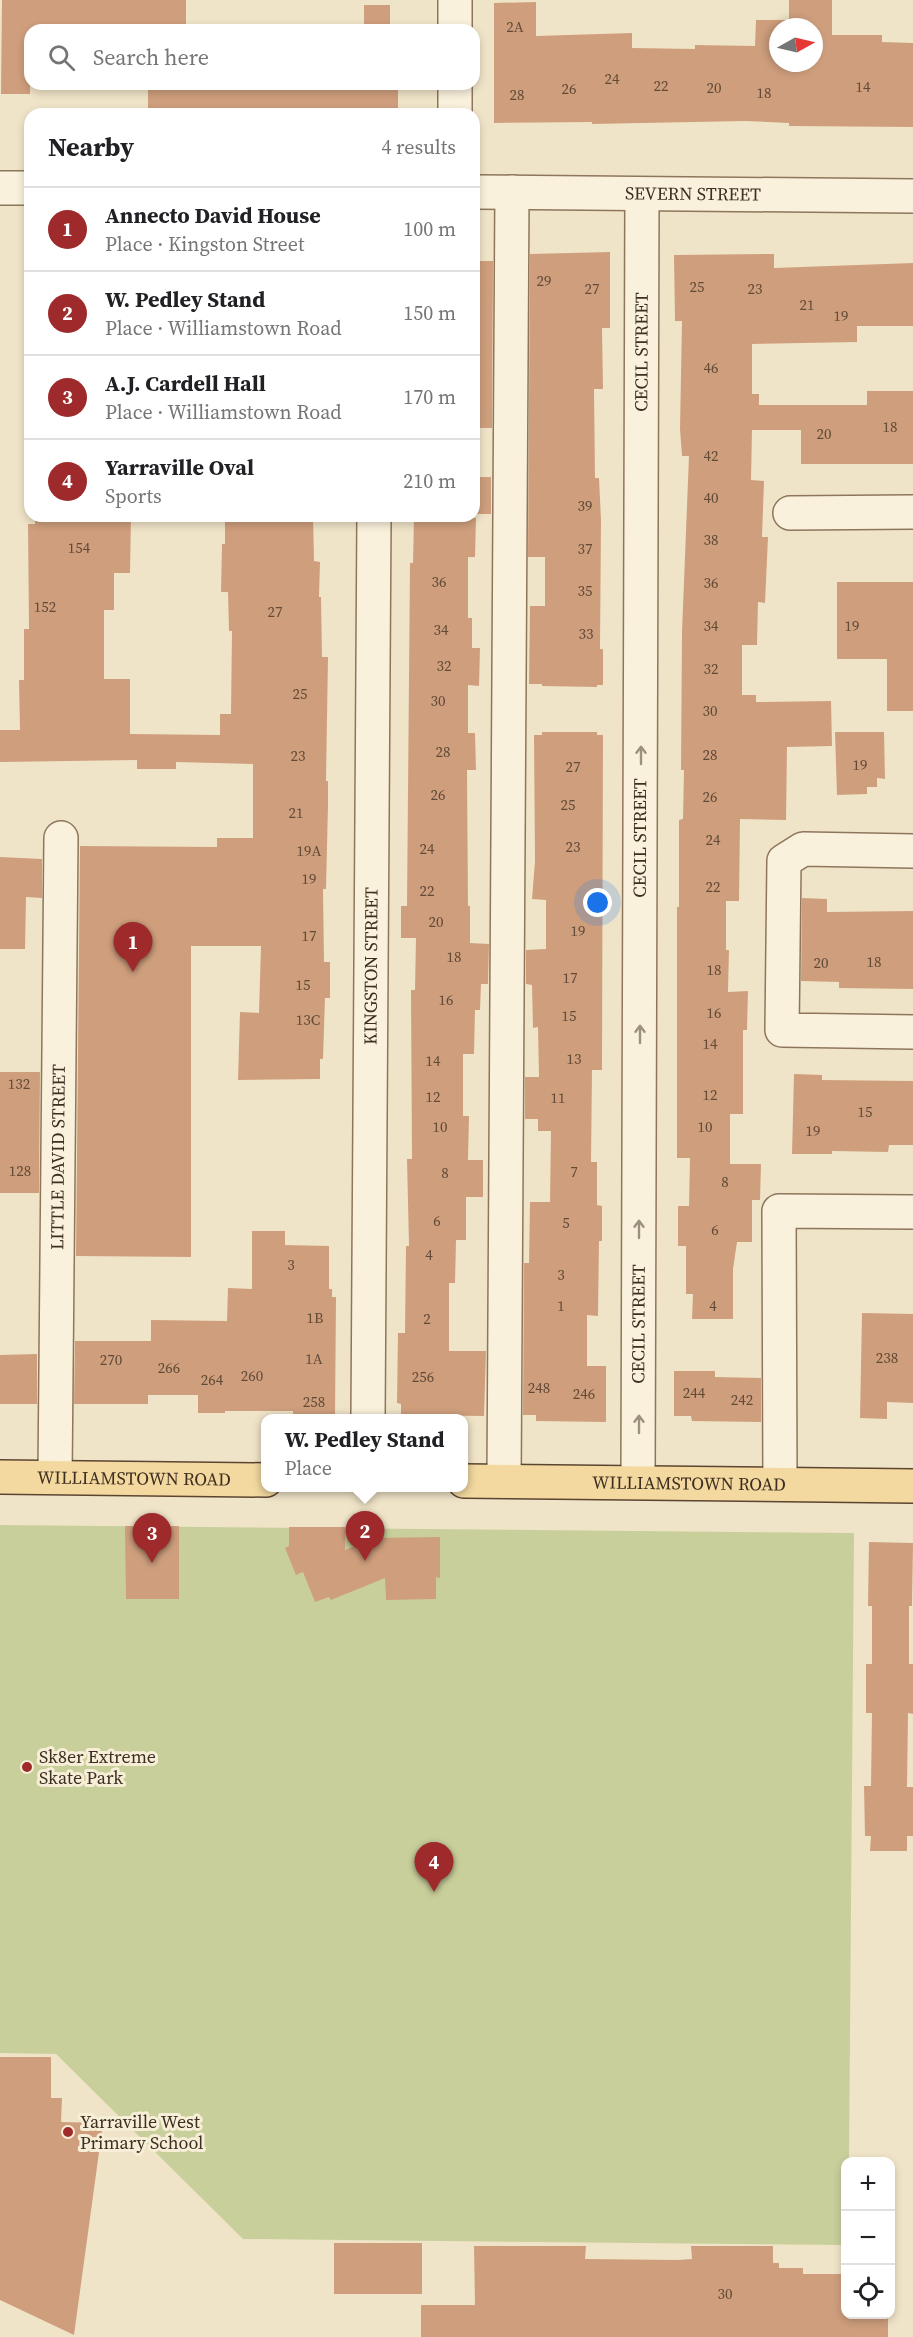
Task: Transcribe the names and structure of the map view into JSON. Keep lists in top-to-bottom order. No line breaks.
{"streets":{"main road":["WILLIAMSTOWN ROAD"],"street":["SEVERN STREET","CECIL STREET","KINGSTON STREET","LITTLE DAVID STREET"]},"crossings":[["SEVERN STREET","CECIL STREET"],["CECIL STREET","WILLIAMSTOWN ROAD"],["LITTLE DAVID STREET","WILLIAMSTOWN ROAD"]],"places":["Sk8er Extreme Skate Park","Yarraville West Primary School"],"house_numbers":["2A","24","22","14","20","26","18","28","29","25","27","23","21","19","46","18","20","42","40","39","38","154","37","36","36","35","152","27","34","19","34","33","32","32","25","30","30","28","28","23","19","27","26","26","25","21","24","23","24","19A","19","22","22","20","19","17","18","18","20","18","17","15","16","16","15","13C","14","13","14","132","12","12","11","15","10","10","19","128","7","8","8","6","5","6","4","3","3","1","4","1B","2","238","1A","270","266","260","256","264","248","244","246","242","258","30"],"north":"right","page":{"search":"Search here","heading":["Nearby","4 results"],"list":[{"mark":"1","name":"Annecto David House","note":"Place · Kingston Street","value":"100 m"},{"mark":"2","name":"W. Pedley Stand","note":"Place · Williamstown Road","value":"150 m"},{"mark":"3","name":"A.J. Cardell Hall","note":"Place · Williamstown Road","value":"170 m"},{"mark":"4","name":"Yarraville Oval","note":"Sports","value":"210 m"}],"pins":["1","2","3","4"],"popup":["W. Pedley Stand","Place"],"map_buttons":["+","−"]}}
